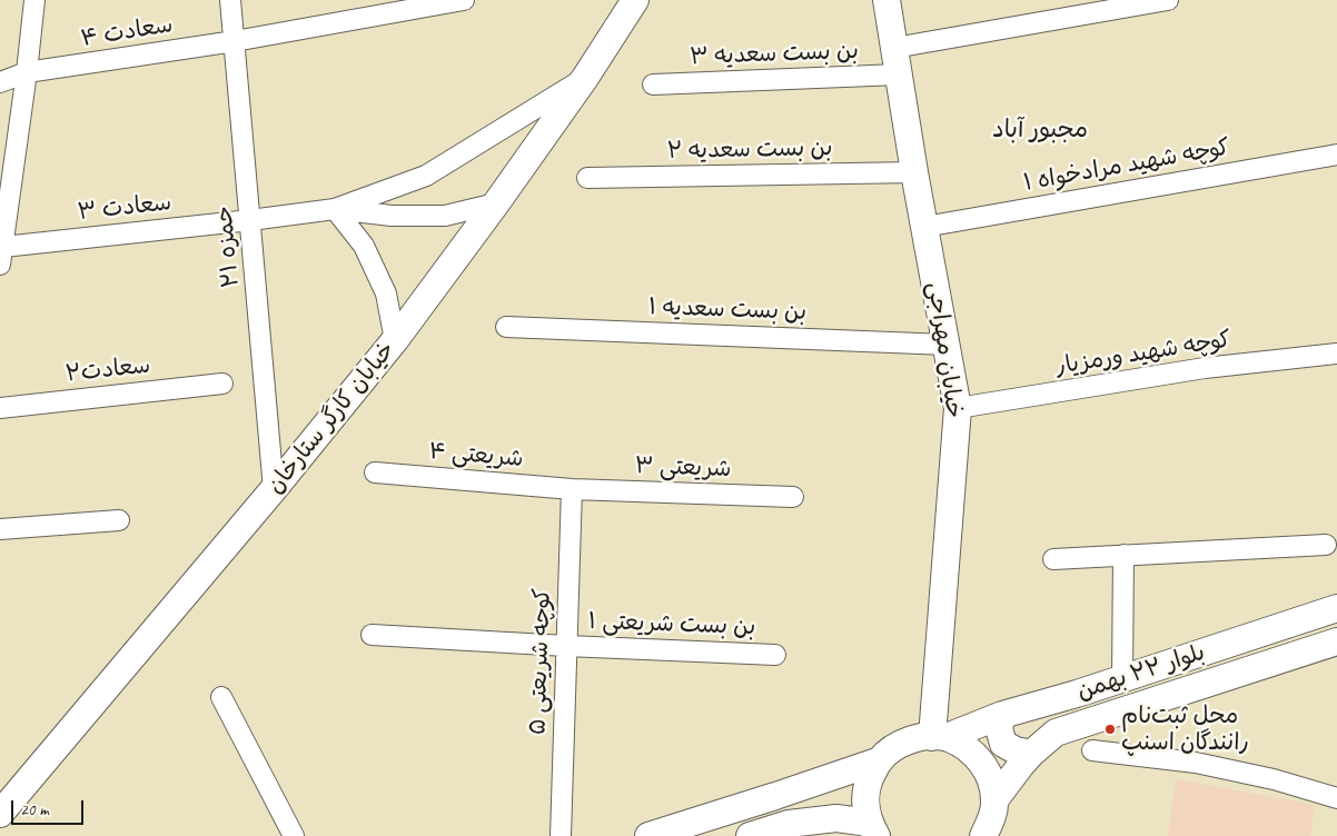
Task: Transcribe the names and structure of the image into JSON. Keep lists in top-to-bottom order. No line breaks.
{"streets":{"street":["سعادت ۴","بن بست سعدیه ۳","بن بست سعدیه ۲","۱ کوچه شهید مرادخواه","سعادت ۳","حمزه ۲۱","بن بست سعدیه ۱","خیابان مهراجی","کوچه شهید ورمزیار","سعادت۲","خیابان کارگر ستارخان","شریعتی ۴","شریعتی ۳","بن بست شریعتی ۱","۵ کوچه شریعتی","بلوار ۲۲ بهمن"]},"crossings":[["سعادت ۴","حمزه ۲۱"],["بن بست سعدیه ۳","خیابان مهراجی"],["بن بست سعدیه ۲","خیابان مهراجی"],["۱ کوچه شهید مرادخواه","خیابان مهراجی"],["سعادت ۳","حمزه ۲۱"],["حمزه ۲۱","خیابان کارگر ستارخان"],["بن بست سعدیه ۱","خیابان مهراجی"],["خیابان مهراجی","کوچه شهید ورمزیار"],["خیابان مهراجی","بلوار ۲۲ بهمن"],["شریعتی ۴","شریعتی ۳"],["شریعتی ۴","۵ کوچه شریعتی"],["شریعتی ۳","۵ کوچه شریعتی"],["بن بست شریعتی ۱","۵ کوچه شریعتی"]],"districts":["مجبور آباد"],"places":["محل ثبت‌نام رانندگان اسنپ"],"scale_bar":"20 m"}
